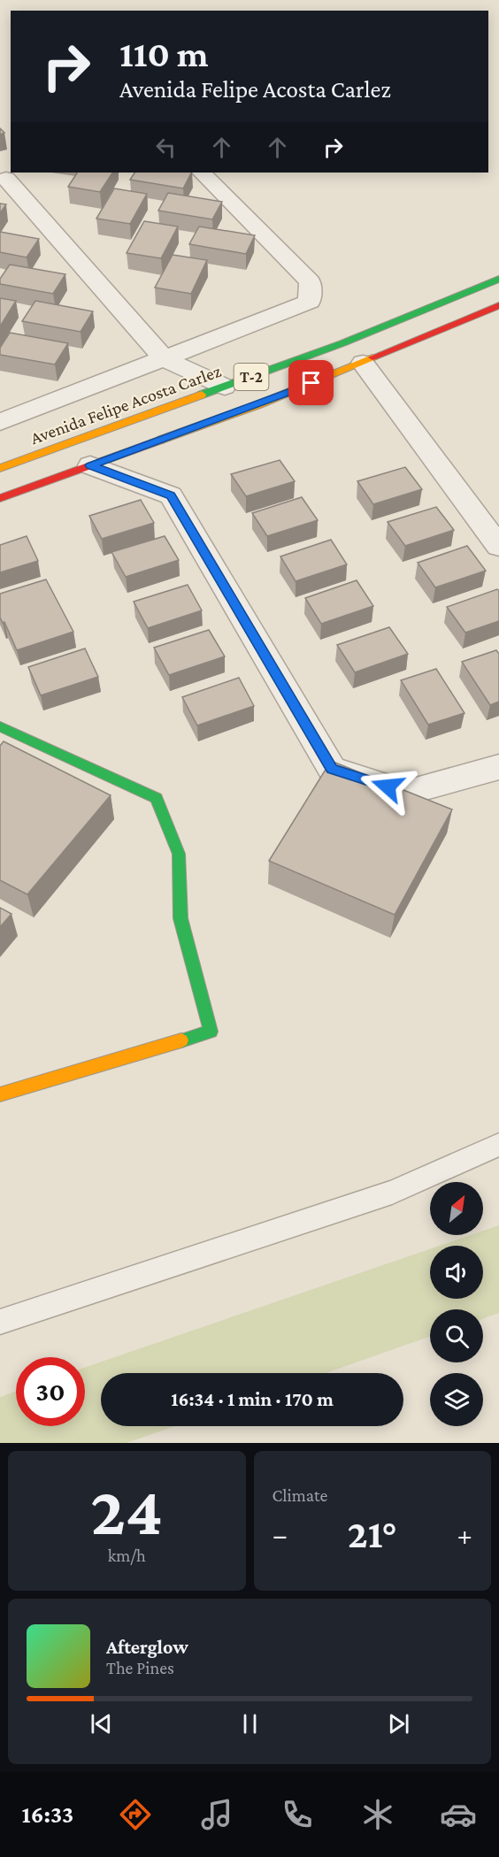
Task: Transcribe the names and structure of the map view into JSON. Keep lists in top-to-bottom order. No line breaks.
{"streets":{"main road":["T-2","Avenida Felipe Acosta Carlez"]},"north":"top right","page":{"turn":["110 m","Avenida Felipe Acosta Carlez"],"limit":"30","trip":"16:34 · 1 min · 170 m","tile":[["24","km/h"],"Climate"],"heat":["−","21°","+"],"song":["Afterglow","The Pines"],"tabs":"16:33"}}
